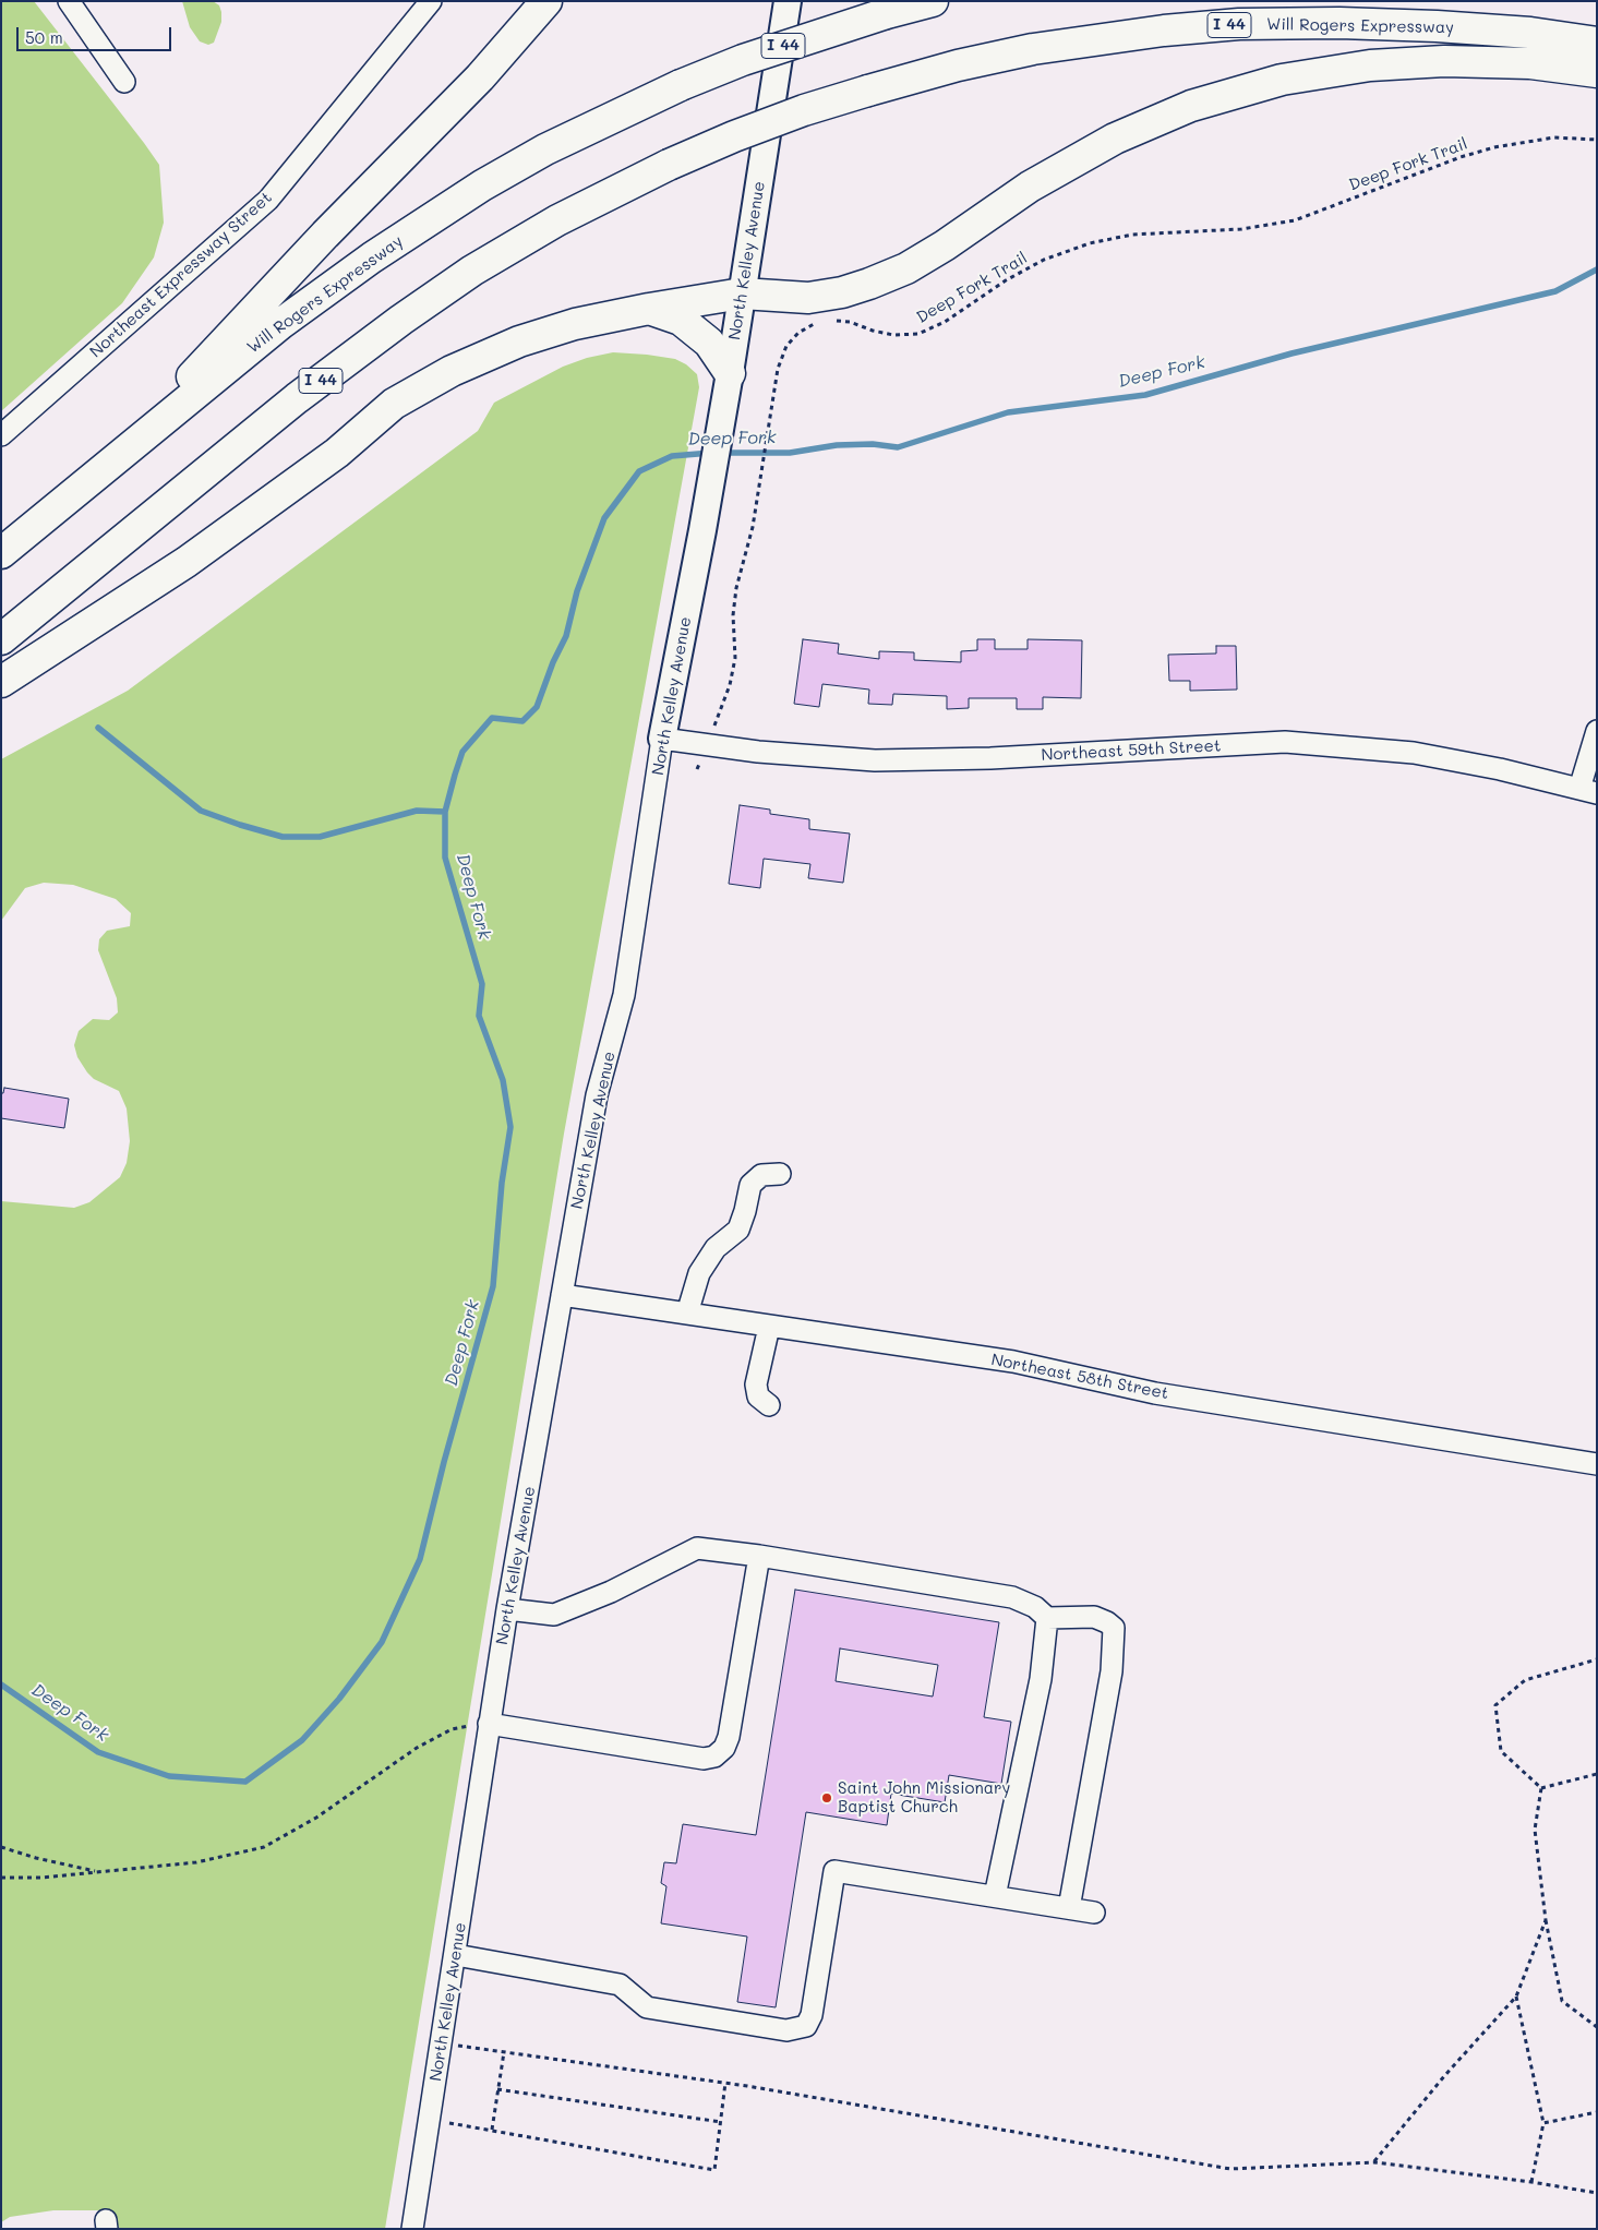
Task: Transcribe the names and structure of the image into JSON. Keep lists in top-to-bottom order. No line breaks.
{"streets":{"highway":["I 44","Will Rogers Expressway"],"main road":["North Kelley Avenue"],"street":["Northeast Expressway Street","Northeast 59th Street","Northeast 58th Street"],"path":["Deep Fork Trail"]},"crossings":[["North Kelley Avenue","Northeast 59th Street"],["North Kelley Avenue","Northeast 58th Street"]],"water":["Deep Fork"],"places":["Saint John Missionary Baptist Church"],"scale_bar":"50 m"}
